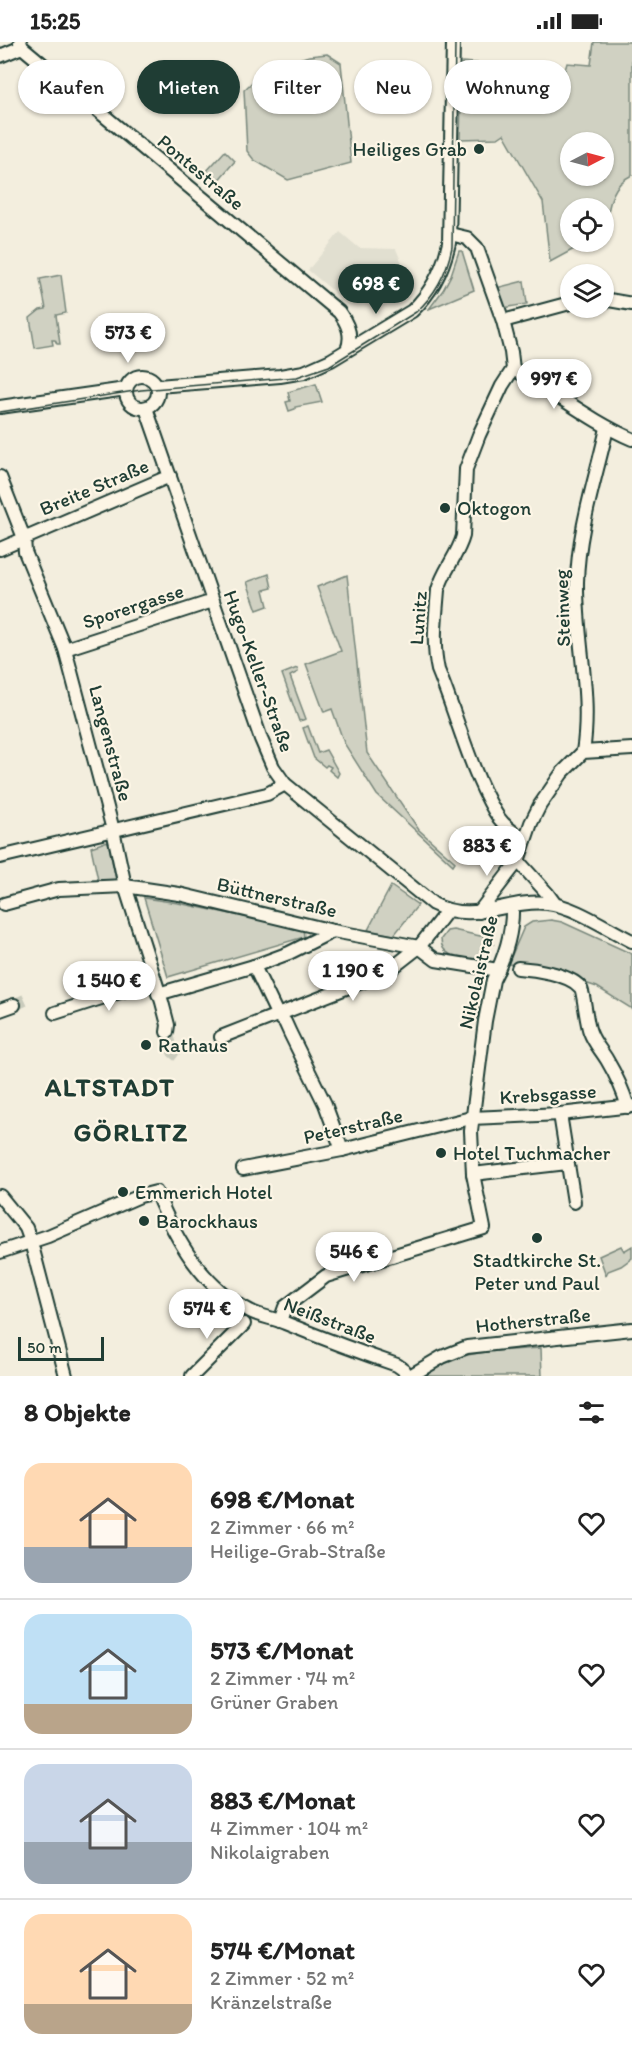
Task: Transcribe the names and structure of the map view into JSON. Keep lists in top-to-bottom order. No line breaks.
{"streets":{"street":["Pontestraße","Breite Straße","Sporergasse","Steinweg","Lunitz","Hugo-Keller-Straße","Langenstraße","Büttnerstraße","Nikolaistraße","Krebsgasse","Peterstraße","Neißstraße","Hotherstraße"]},"crossings":[["Breite Straße","Hugo-Keller-Straße"],["Breite Straße","Langenstraße"],["Sporergasse","Hugo-Keller-Straße"],["Sporergasse","Langenstraße"],["Langenstraße","Büttnerstraße"],["Büttnerstraße","Nikolaistraße"],["Nikolaistraße","Krebsgasse"],["Nikolaistraße","Peterstraße"],["Nikolaistraße","Neißstraße"],["Krebsgasse","Peterstraße"],["Neißstraße","Hotherstraße"]],"districts":["ALTSTADT","GÖRLITZ"],"places":["Heiliges Grab","Oktogon","Rathaus","Hotel Tuchmacher","Emmerich Hotel","Barockhaus","Stadtkirche St. Peter und Paul"],"scale_bar":"50 m","north":"right","page":{"status":"15:25","chip":["Kaufen","Mieten","Filter","Neu","Wohnung"],"price":["698 €","573 €","997 €","883 €","1 190 €","1 540 €","546 €","574 €"],"scale":"50 m","heading":"8 Objekte","list":[{"name":"698 €/Monat","note":"2 Zimmer · 66 m² · Heilige-Grab-Straße"},{"name":"573 €/Monat","note":"2 Zimmer · 74 m² · Grüner Graben"},{"name":"883 €/Monat","note":"4 Zimmer · 104 m² · Nikolaigraben"},{"name":"574 €/Monat","note":"2 Zimmer · 52 m² · Kränzelstraße"}]}}
